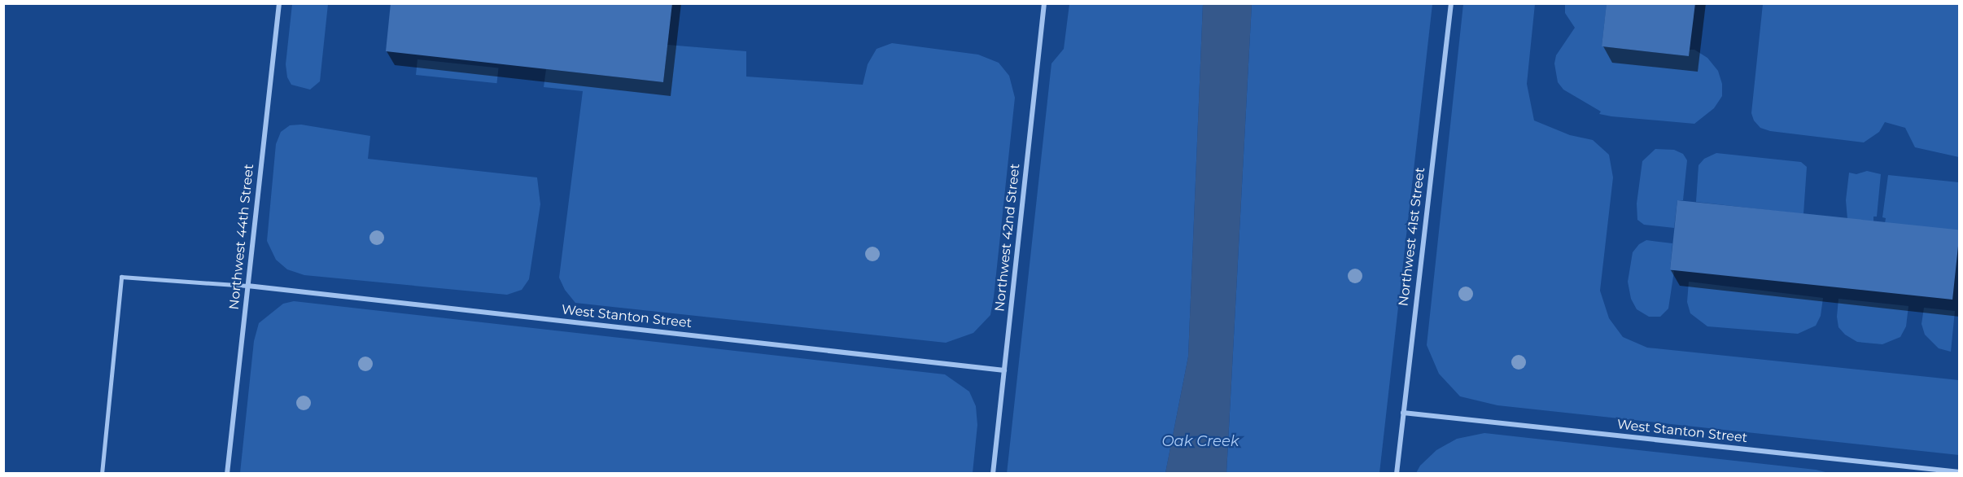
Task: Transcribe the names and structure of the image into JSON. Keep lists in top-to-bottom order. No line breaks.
{"streets":{"street":["Northwest 44th Street","Northwest 41st Street","Northwest 42nd Street","West Stanton Street"]},"crossings":[["Northwest 44th Street","West Stanton Street"],["Northwest 41st Street","West Stanton Street"],["Northwest 42nd Street","West Stanton Street"]],"water":["Oak Creek"]}
